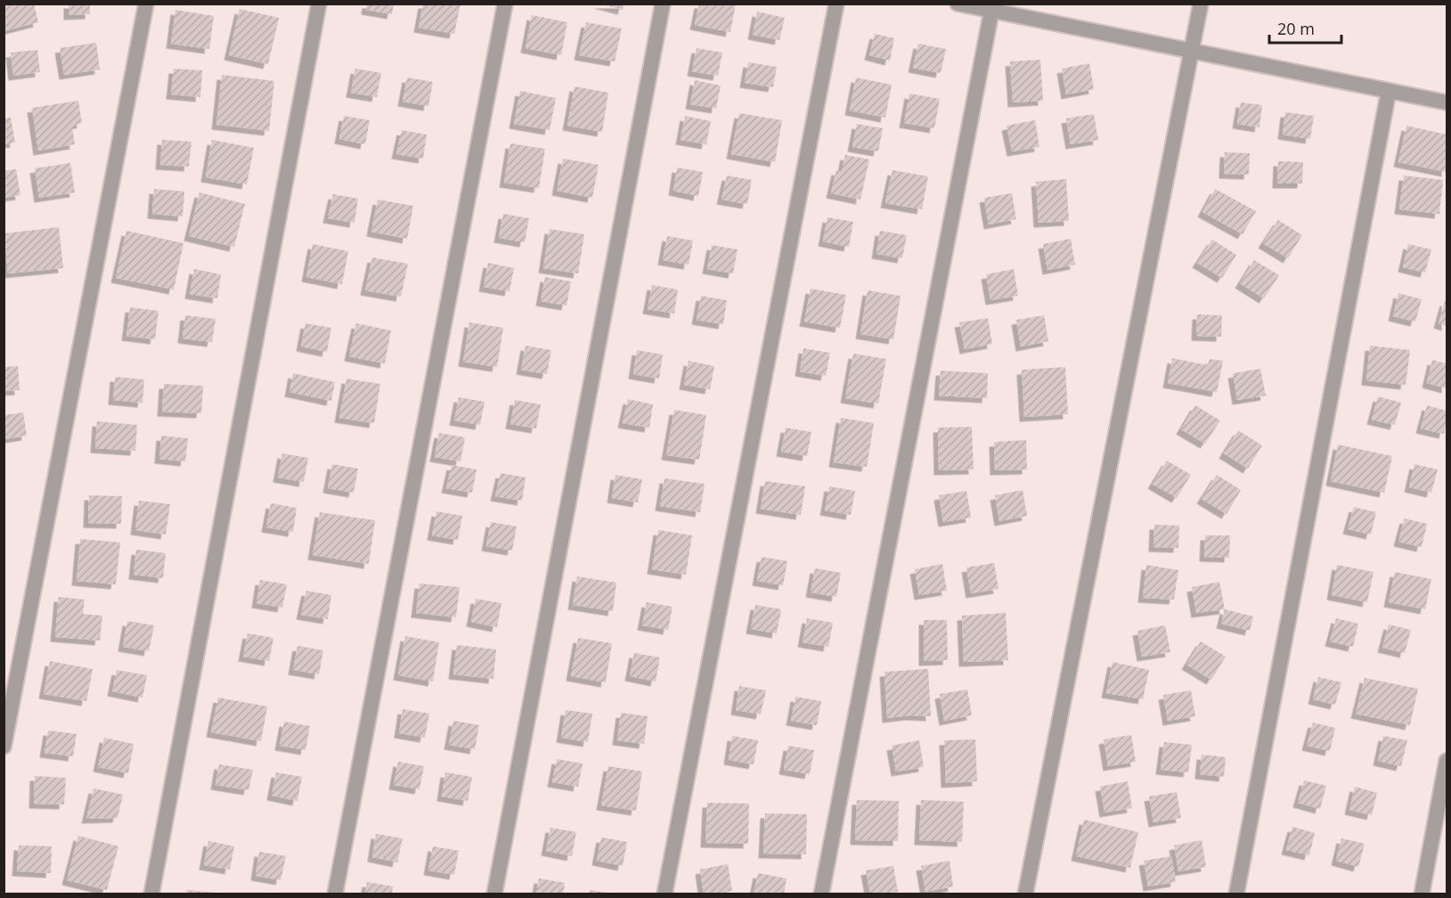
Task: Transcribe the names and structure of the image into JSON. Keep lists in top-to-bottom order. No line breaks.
{"scale_bar":"20 m"}
